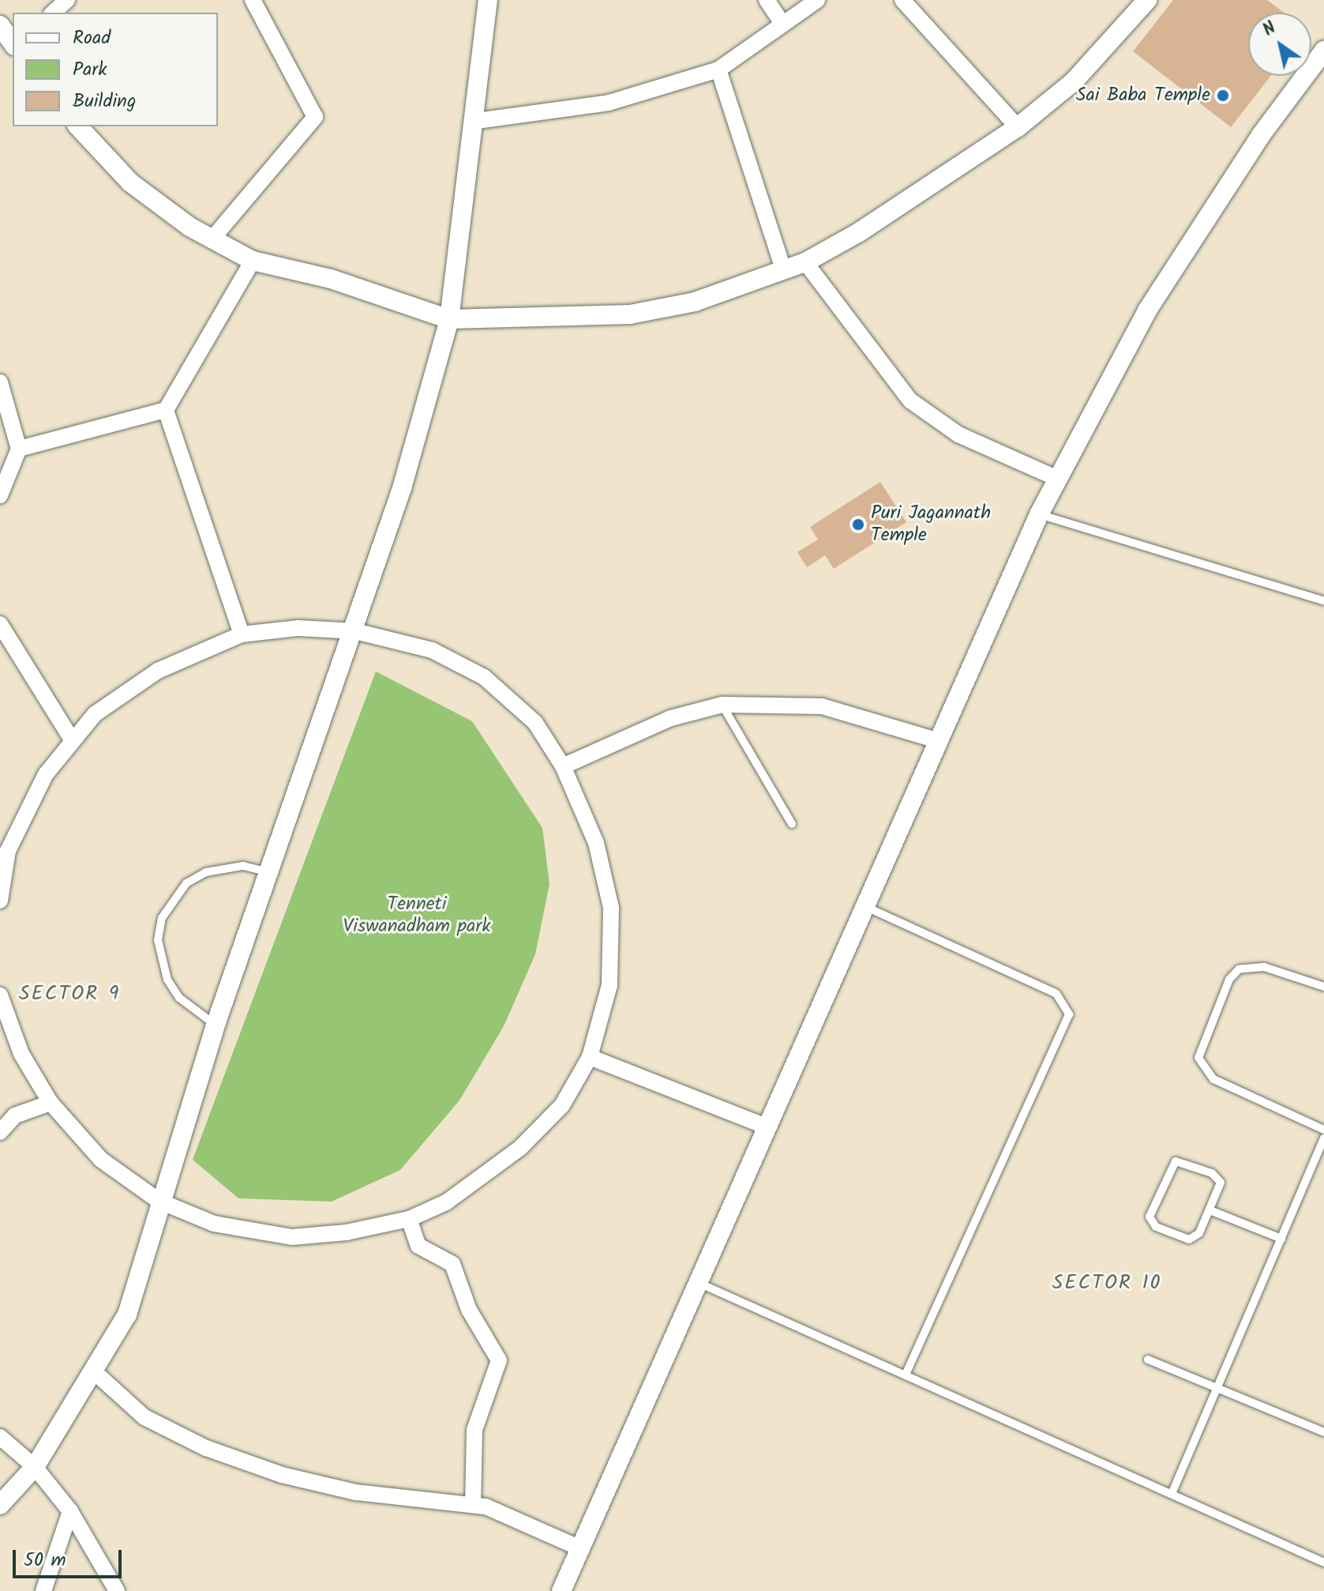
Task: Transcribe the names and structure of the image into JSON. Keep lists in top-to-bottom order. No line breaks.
{"districts":["SECTOR 9","SECTOR 10"],"parks":["Tenneti Viswanadham park"],"places":["Sai Baba Temple","Puri Jagannath Temple"],"legend":["Road","Park","Building"],"scale_bar":"50 m","north":"top left"}
